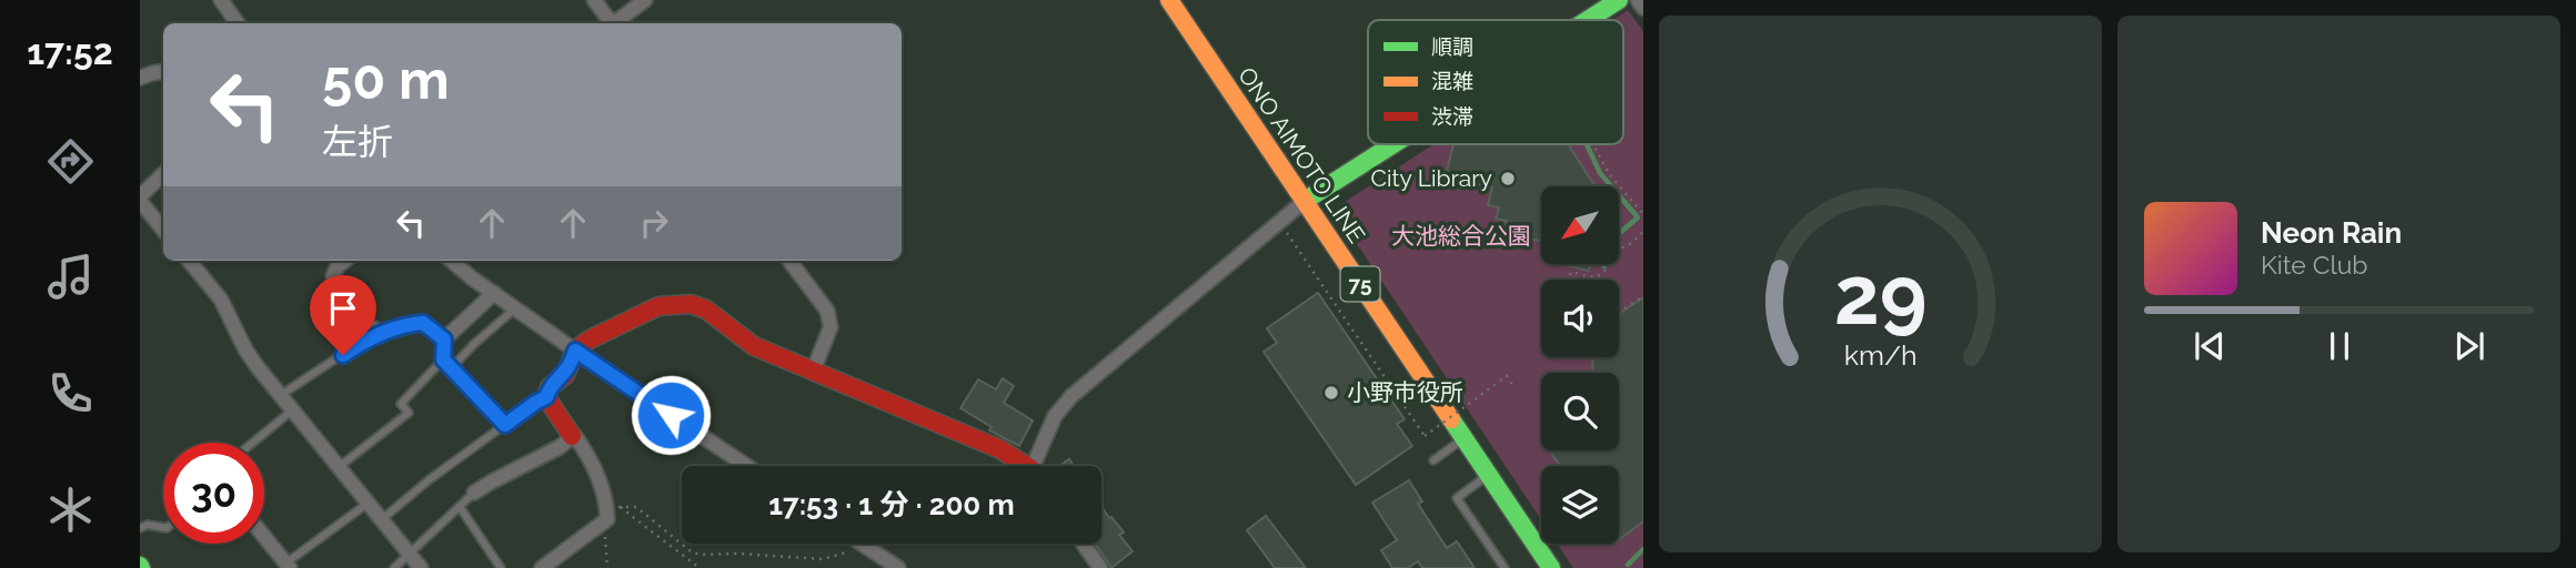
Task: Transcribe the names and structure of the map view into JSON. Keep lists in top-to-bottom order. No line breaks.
{"streets":{"street":["ONO AIMOTO LINE","75"]},"parks":["大池総合公園"],"places":["City Library","小野市役所"],"legend":["順調","混雑","渋滞"],"north":"bottom left","page":{"tabs":"17:52","turn":["50 m","左折"],"song":["Neon Rain","Kite Club"],"limit":"30","trip":"17:53 · 1 分 · 200 m","gauge":["29","km/h"]}}
